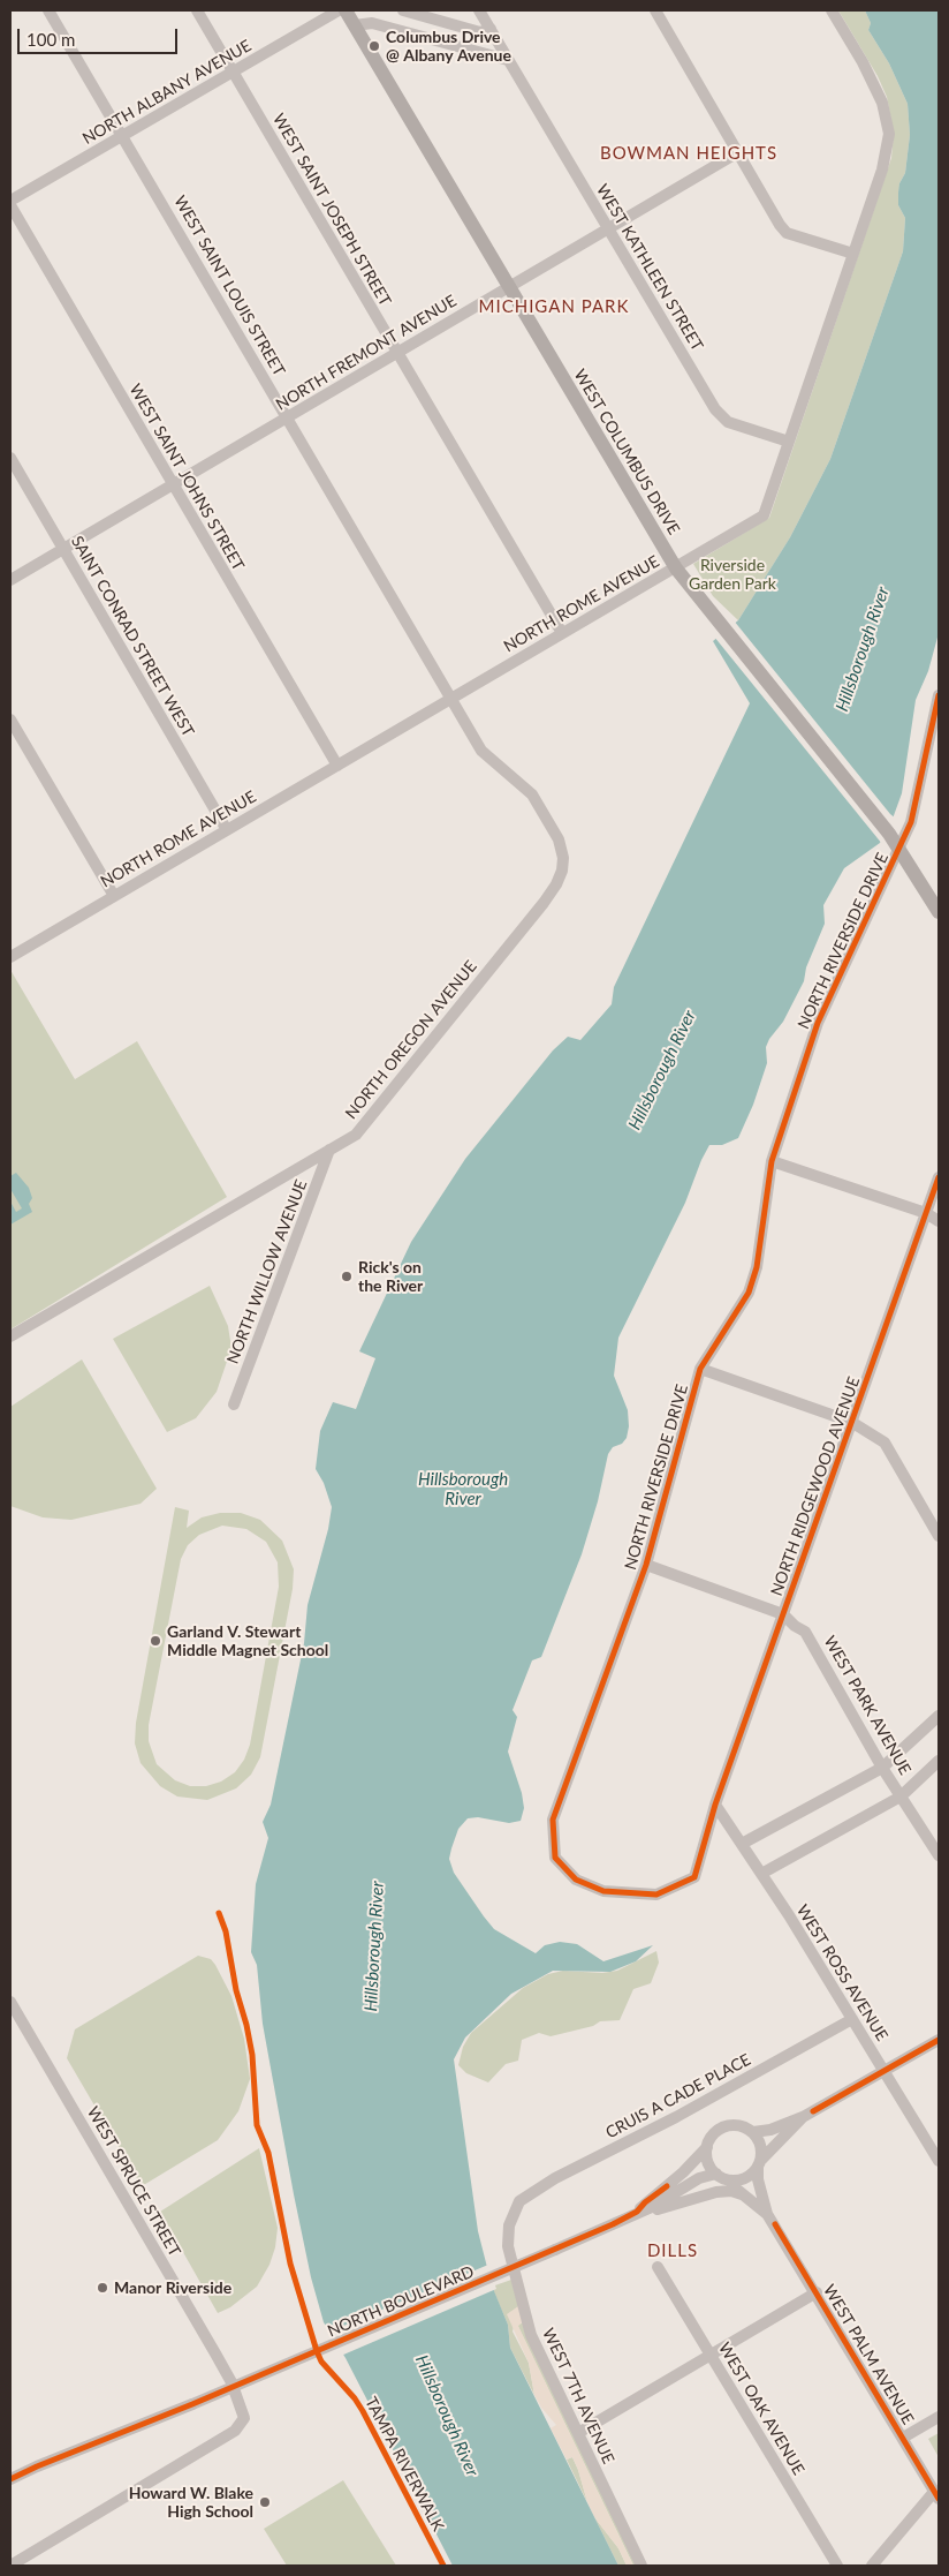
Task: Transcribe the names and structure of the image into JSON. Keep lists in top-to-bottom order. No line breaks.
{"streets":{"main road":["WEST COLUMBUS DRIVE"],"street":["NORTH ALBANY AVENUE","WEST SAINT JOSEPH STREET","WEST KATHLEEN STREET","WEST SAINT LOUIS STREET","NORTH FREMONT AVENUE","WEST SAINT JOHNS STREET","NORTH ROME AVENUE","SAINT CONRAD STREET WEST","NORTH RIVERSIDE DRIVE","NORTH OREGON AVENUE","NORTH WILLOW AVENUE","NORTH RIDGEWOOD AVENUE","WEST PARK AVENUE","WEST ROSS AVENUE","CRUIS A CADE PLACE","WEST SPRUCE STREET","NORTH BOULEVARD","WEST PALM AVENUE","WEST 7TH AVENUE","WEST OAK AVENUE"],"cycle path":["TAMPA RIVERWALK"]},"crossings":[["NORTH ALBANY AVENUE","WEST SAINT JOSEPH STREET"],["NORTH ALBANY AVENUE","WEST SAINT LOUIS STREET"],["NORTH ALBANY AVENUE","WEST SAINT JOHNS STREET"],["WEST SAINT JOSEPH STREET","NORTH FREMONT AVENUE"],["WEST SAINT JOSEPH STREET","NORTH ROME AVENUE"],["WEST KATHLEEN STREET","NORTH FREMONT AVENUE"],["WEST KATHLEEN STREET","NORTH ROME AVENUE"],["WEST SAINT LOUIS STREET","NORTH FREMONT AVENUE"],["WEST SAINT LOUIS STREET","NORTH ROME AVENUE"],["WEST SAINT LOUIS STREET","NORTH OREGON AVENUE"],["NORTH FREMONT AVENUE","WEST COLUMBUS DRIVE"],["NORTH FREMONT AVENUE","WEST SAINT JOHNS STREET"],["NORTH FREMONT AVENUE","SAINT CONRAD STREET WEST"],["WEST COLUMBUS DRIVE","NORTH ROME AVENUE"],["WEST COLUMBUS DRIVE","NORTH RIVERSIDE DRIVE"],["WEST SAINT JOHNS STREET","NORTH ROME AVENUE"],["NORTH ROME AVENUE","SAINT CONRAD STREET WEST"],["NORTH ROME AVENUE","NORTH OREGON AVENUE"],["NORTH RIVERSIDE DRIVE","NORTH RIDGEWOOD AVENUE"],["NORTH RIVERSIDE DRIVE","WEST PARK AVENUE"],["NORTH RIVERSIDE DRIVE","WEST ROSS AVENUE"],["NORTH OREGON AVENUE","NORTH WILLOW AVENUE"],["NORTH RIDGEWOOD AVENUE","WEST PARK AVENUE"],["NORTH RIDGEWOOD AVENUE","WEST ROSS AVENUE"],["WEST ROSS AVENUE","CRUIS A CADE PLACE"],["CRUIS A CADE PLACE","WEST 7TH AVENUE"],["NORTH BOULEVARD","WEST PALM AVENUE"]],"districts":["BOWMAN HEIGHTS","MICHIGAN PARK","DILLS"],"water":["Hillsborough River"],"parks":["Riverside Garden Park"],"places":["Columbus Drive @ Albany Avenue","Rick's on the River","Garland V. Stewart Middle Magnet School","Manor Riverside","Howard W. Blake High School"],"scale_bar":"100 m"}
